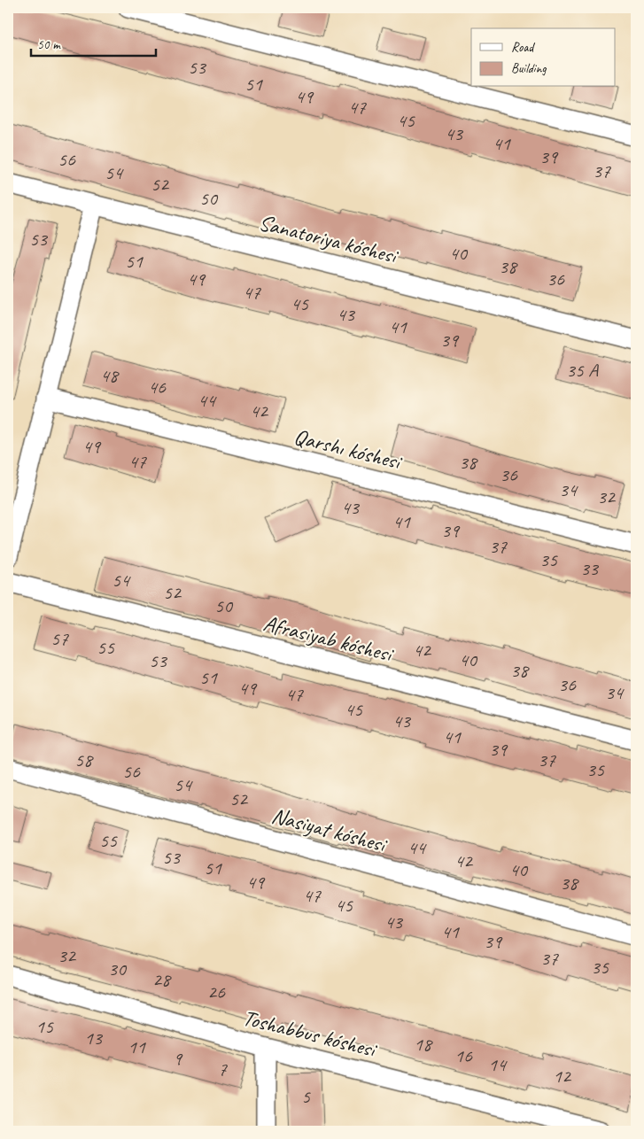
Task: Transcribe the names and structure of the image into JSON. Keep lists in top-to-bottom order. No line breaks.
{"streets":{"street":["Sanatoriya kóshesi","Qarshı kóshesi","Afrasiyab kóshesi","Nasiyat kóshesi","Toshabbus kóshesi"]},"house_numbers":["53","51","49","47","45","43","41","39","56","37","54","52","50","53","40","51","38","49","36","47","45","43","41","39","35 А","48","46","44","42","49","47","38","36","34","32","43","41","39","37","35","33","54","52","50","57","55","42","40","53","38","51","36","49","34","47","45","43","41","39","58","37","35","56","54","52","55","44","53","42","51","40","49","38","47","45","43","41","39","32","37","35","30","28","26","15","13","18","11","16","9","14","7","12","5"],"legend":["Road","Building"],"scale_bar":"50 m"}
